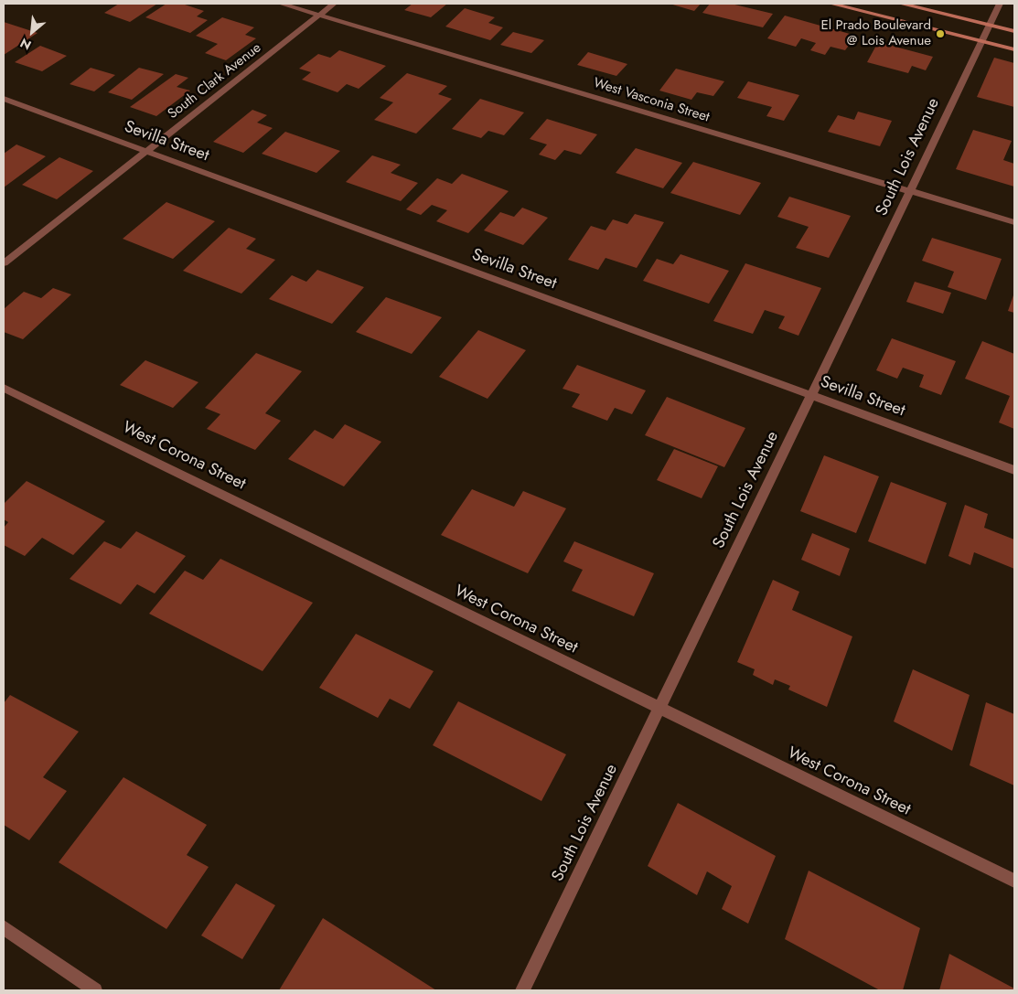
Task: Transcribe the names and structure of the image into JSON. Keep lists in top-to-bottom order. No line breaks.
{"streets":{"street":["South Clark Avenue","West Vasconia Street","Sevilla Street","South Lois Avenue","West Corona Street"]},"crossings":[["South Clark Avenue","West Vasconia Street"],["South Clark Avenue","Sevilla Street"],["West Vasconia Street","South Lois Avenue"],["Sevilla Street","South Lois Avenue"],["South Lois Avenue","West Corona Street"]],"places":["El Prado Boulevard @ Lois Avenue"],"north":"bottom left"}
